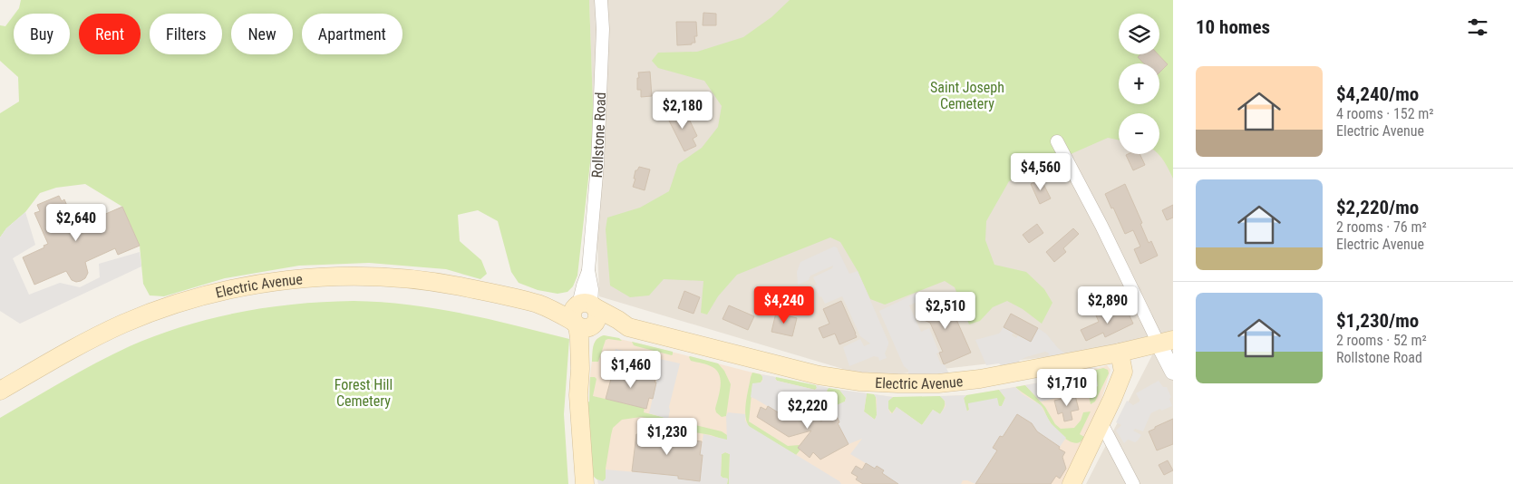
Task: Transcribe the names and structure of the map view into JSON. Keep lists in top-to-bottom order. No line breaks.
{"streets":{"main road":["Rollstone Road","Electric Avenue"]},"crossings":[["Rollstone Road","Electric Avenue"]],"parks":["Saint Joseph Cemetery","Forest Hill Cemetery"],"page":{"heading":"10 homes","map_buttons":["+","−"],"chip":["Buy","Rent","Filters","New","Apartment"],"list":[{"name":"$4,240/mo","note":"4 rooms · 152 m² · Electric Avenue"},{"name":"$2,220/mo","note":"2 rooms · 76 m² · Electric Avenue"},{"name":"$1,230/mo","note":"2 rooms · 52 m² · Rollstone Road"}],"price":["$2,180","$4,560","$2,640","$4,240","$2,890","$2,510","$1,460","$1,710","$2,220","$1,230"]}}
